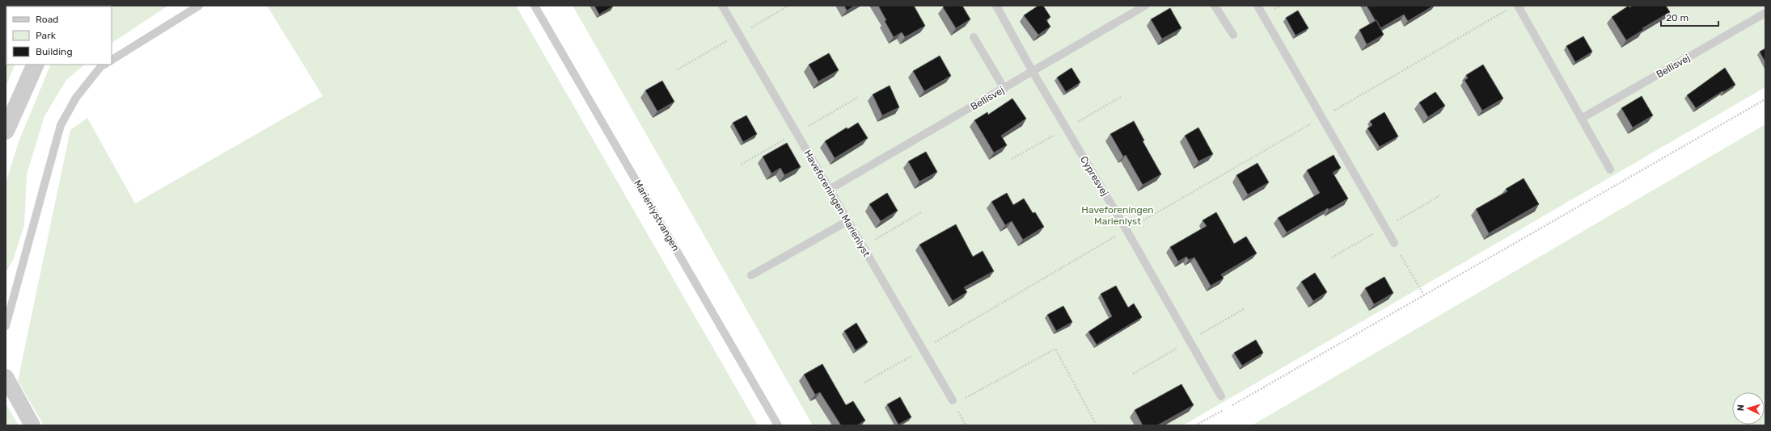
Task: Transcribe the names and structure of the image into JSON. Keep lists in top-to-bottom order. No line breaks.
{"streets":{"lane":["Bellisvej","Cypresvej","Haveforeningen Marienlyst","Marienlystvangen"]},"crossings":[["Bellisvej","Cypresvej"],["Bellisvej","Haveforeningen Marienlyst"]],"parks":["Haveforeningen Marienlyst"],"legend":["Road","Park","Building"],"scale_bar":"20 m","north":"left"}
